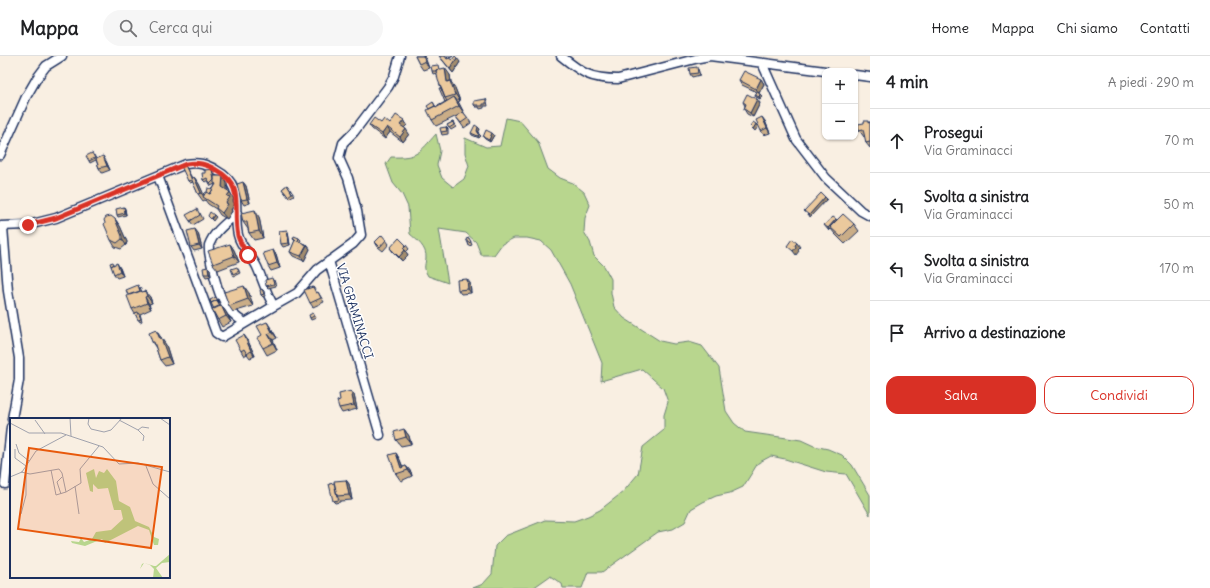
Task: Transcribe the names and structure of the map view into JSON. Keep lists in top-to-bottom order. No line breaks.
{"streets":{"street":["VIA GRAMINACCI"]},"page":{"header":"Mappa","search":"Cerca qui","nav":["Home","Mappa","Chi siamo","Contatti"],"heading":["4 min","A piedi · 290 m"],"map_buttons":["+","−"],"list":[["Prosegui","Via Graminacci","70 m"],["Svolta a sinistra","Via Graminacci","50 m"],["Svolta a sinistra","Via Graminacci","170 m"],"Arrivo a destinazione"],"buttons":["Salva","Condividi"]}}
